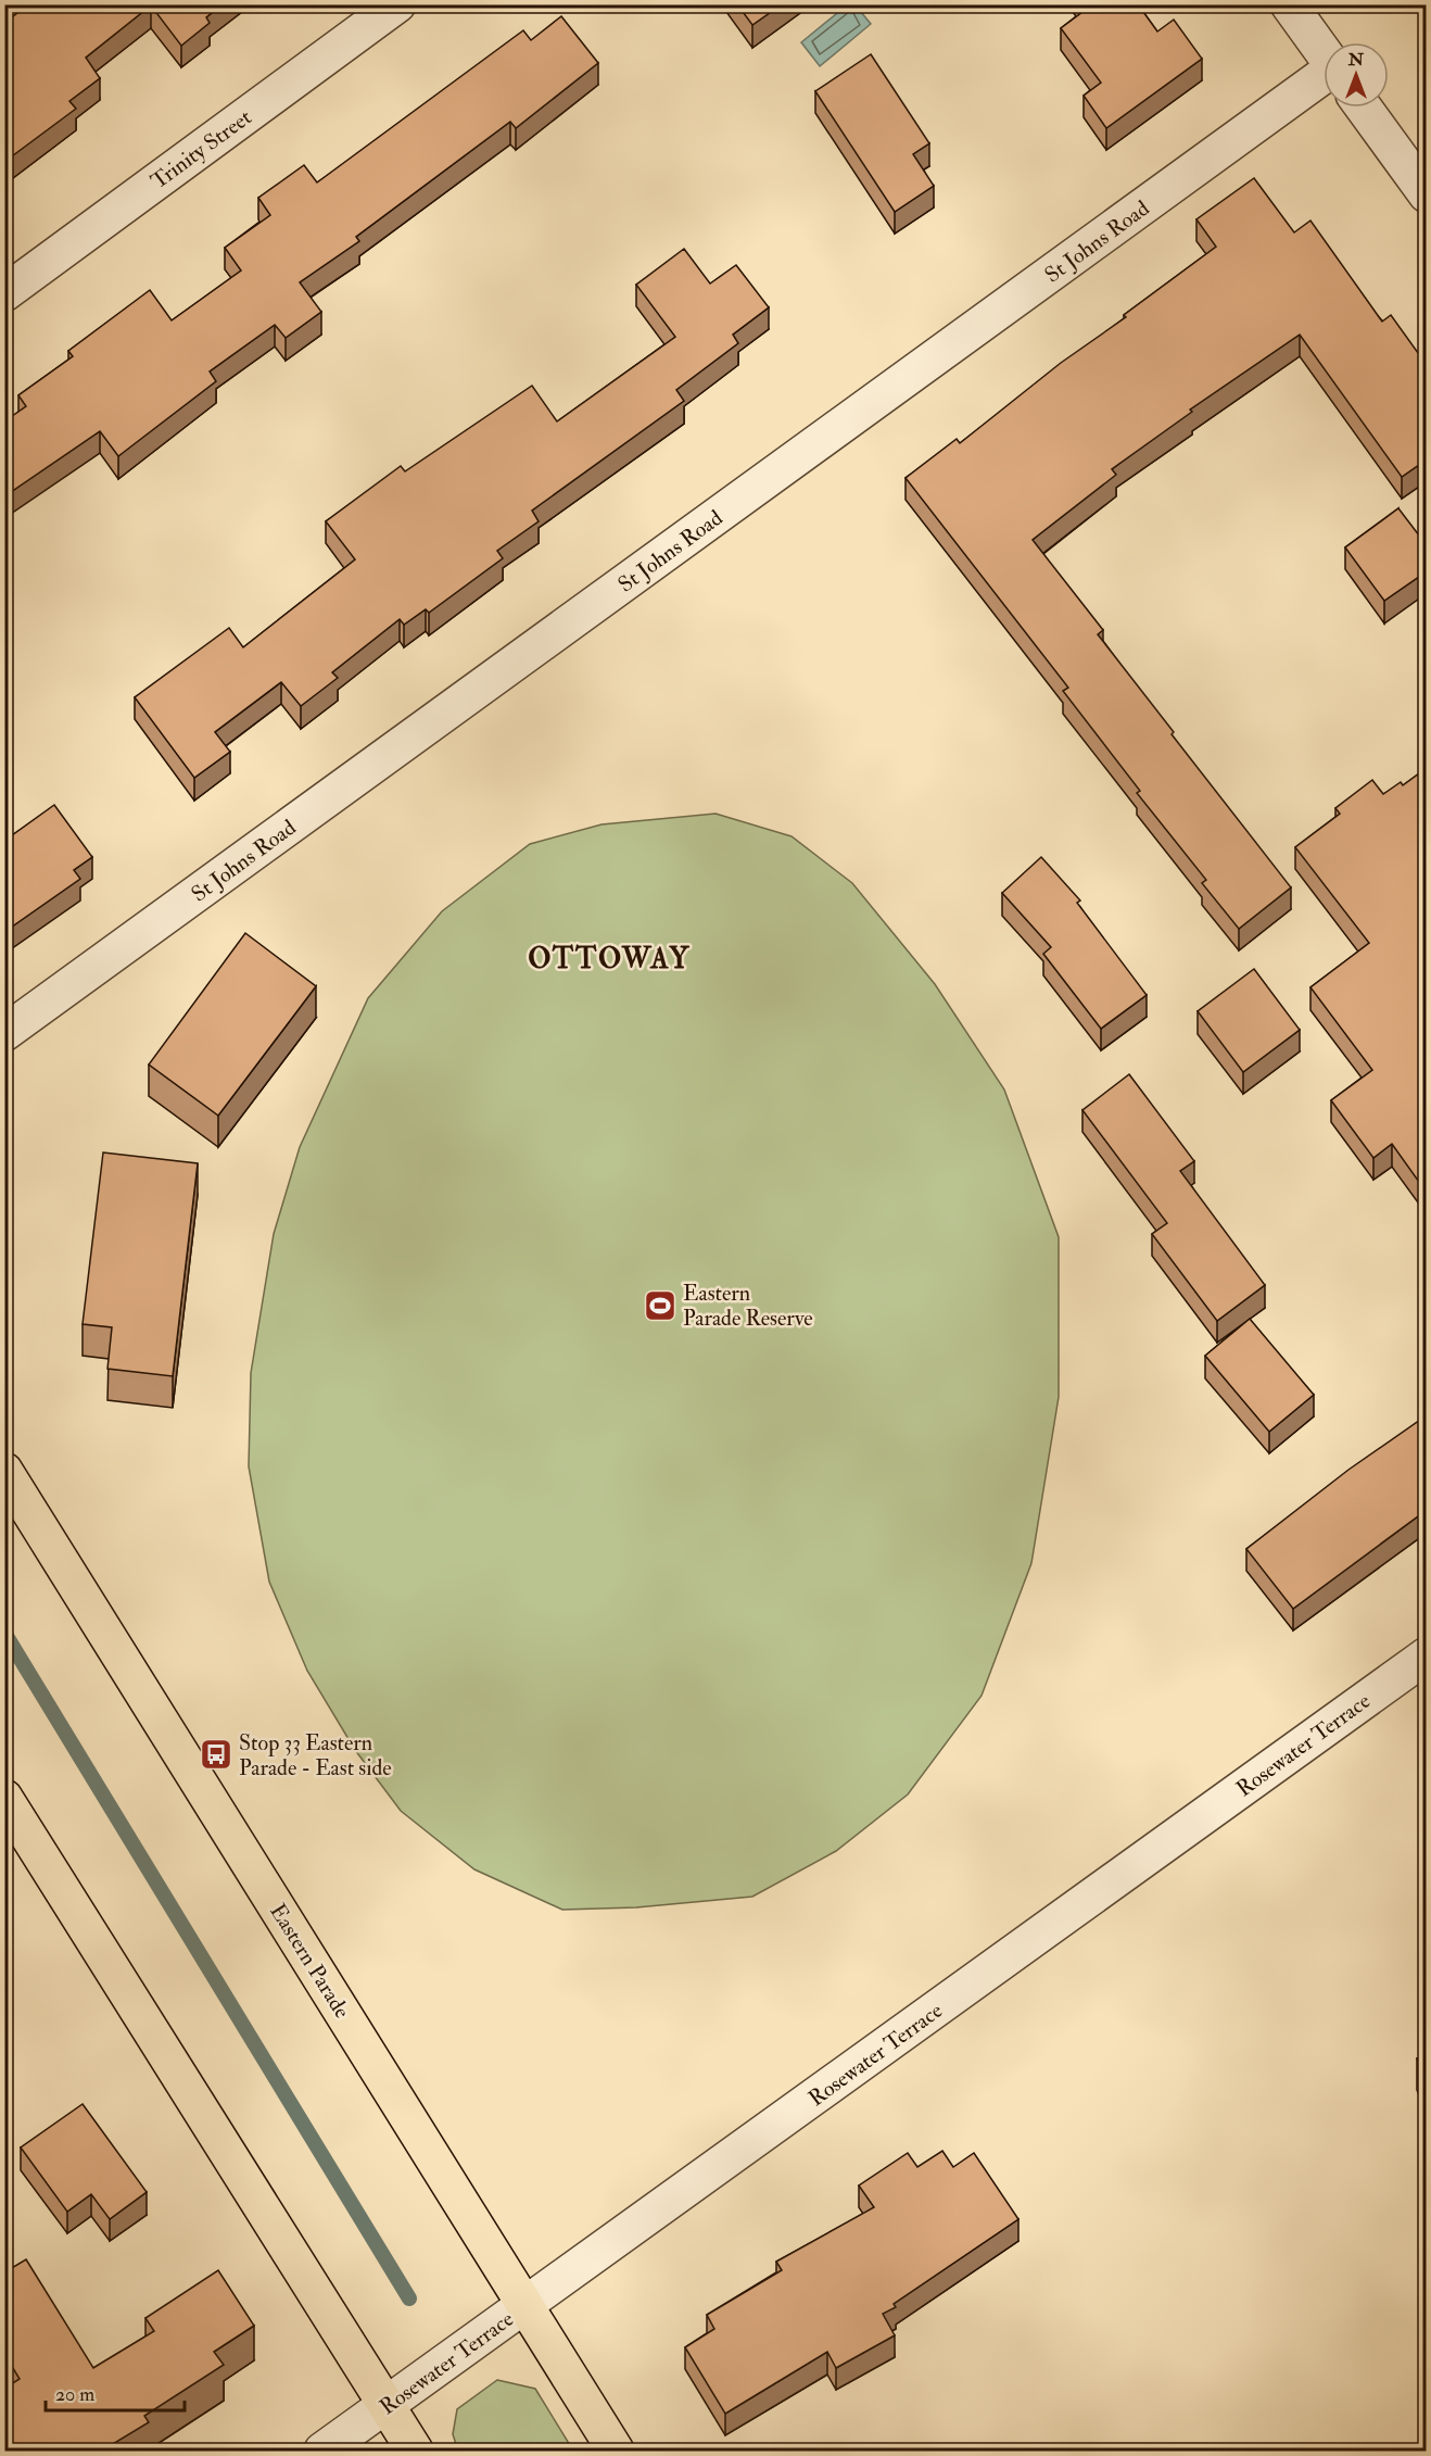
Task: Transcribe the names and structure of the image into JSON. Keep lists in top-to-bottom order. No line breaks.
{"streets":{"main road":["Eastern Parade"],"street":["Trinity Street","St Johns Road","Rosewater Terrace"]},"crossings":[["Rosewater Terrace","Eastern Parade"]],"districts":["OTTOWAY"],"places":{"sports":["Eastern Parade Reserve"],"bus stop":["Stop 33 Eastern Parade - East side"]},"scale_bar":"20 m","north":"top"}
